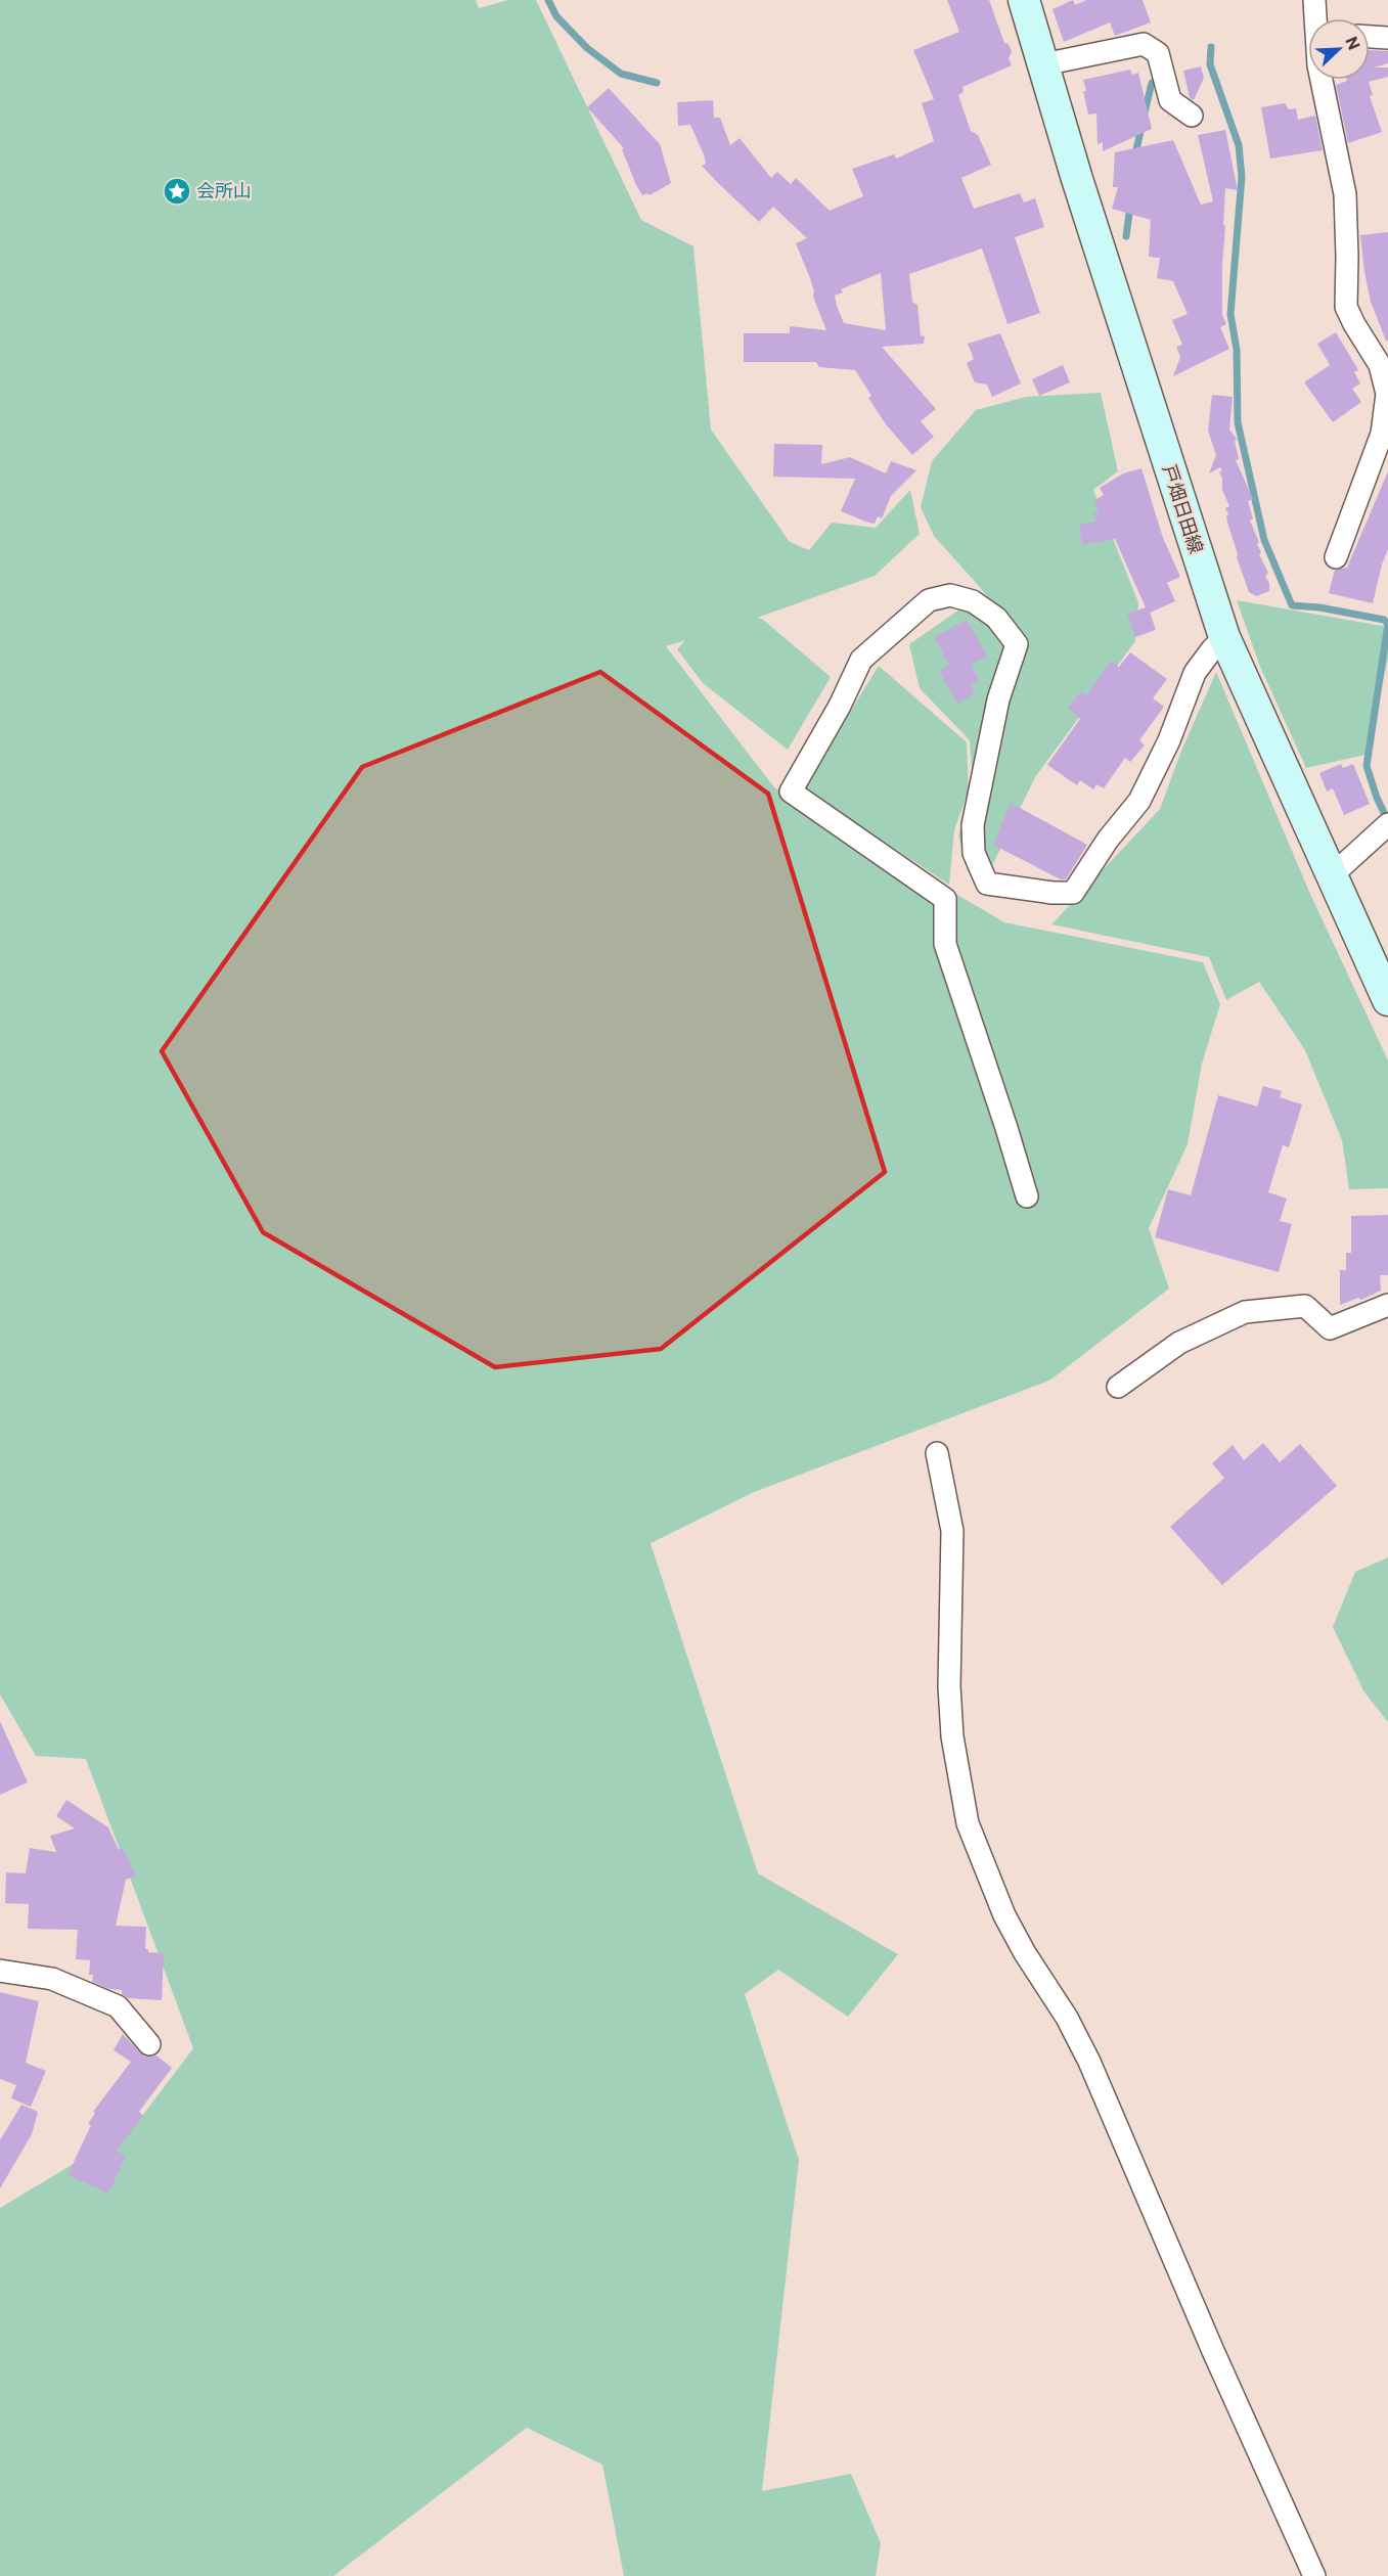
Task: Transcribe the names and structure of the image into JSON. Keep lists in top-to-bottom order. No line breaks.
{"streets":{"main road":["戸畑日田線"]},"places":{"place":["会所山"]},"north":"top right"}
